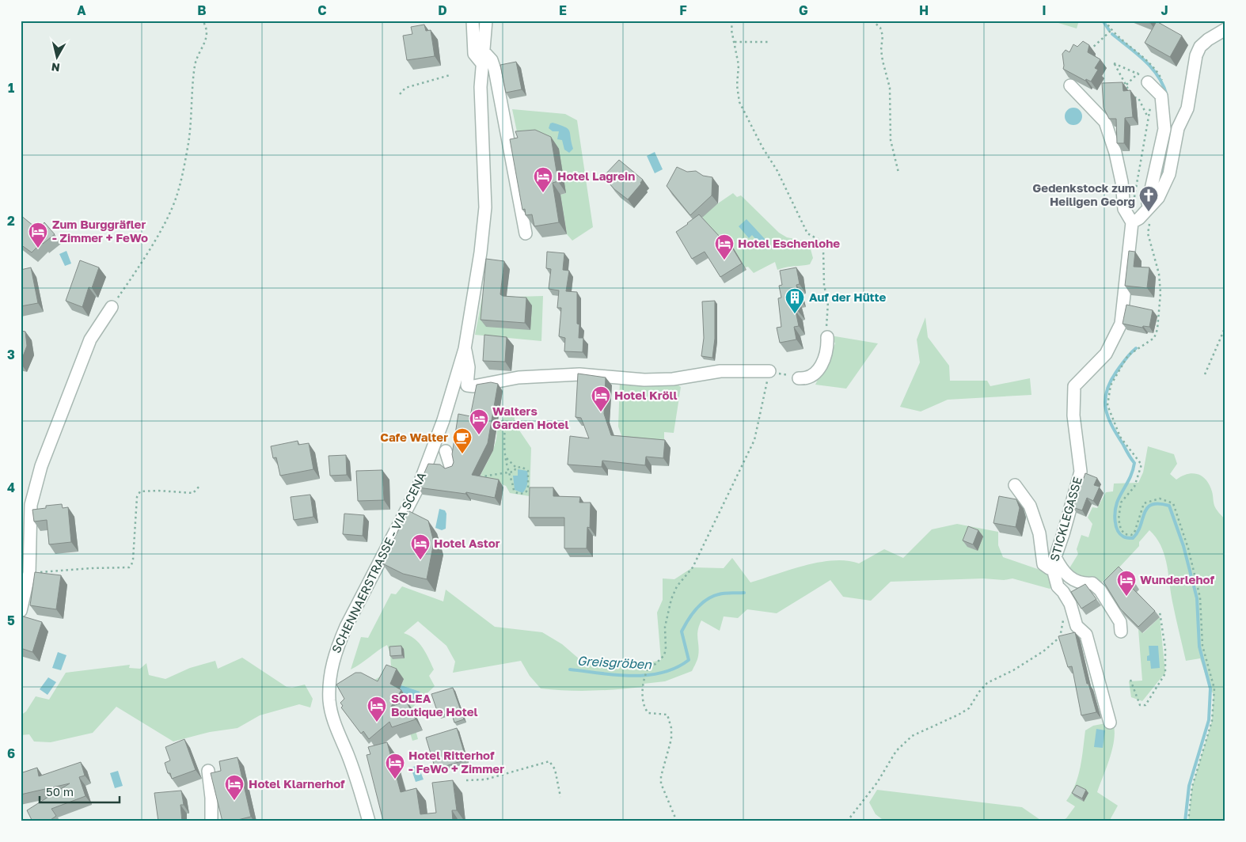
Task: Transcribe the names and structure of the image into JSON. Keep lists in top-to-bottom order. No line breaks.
{"streets":{"street":["STICKLEGASSE","SCHENNAERSTRASSE - VIA SCENA"]},"water":["Greisgröben"],"places":{"hotel":["Hotel Lagrein","Zum Burggräfler - Zimmer + FeWo","Hotel Eschenlohe","Hotel Kröll","Walters Garden Hotel","Hotel Astor","Wunderlehof","SOLEA Boutique Hotel","Hotel Ritterhof - FeWo + Zimmer","Hotel Klarnerhof"],"church":["Gedenkstock zum Heiligen Georg"],"building":["Auf der Hütte"],"cafe":["Cafe Walter"]},"scale_bar":"50 m","north":"bottom","grid":{"columns":["A","B","C","D","E","F","G","H","I","J"],"rows":["1","2","3","4","5","6"]}}
